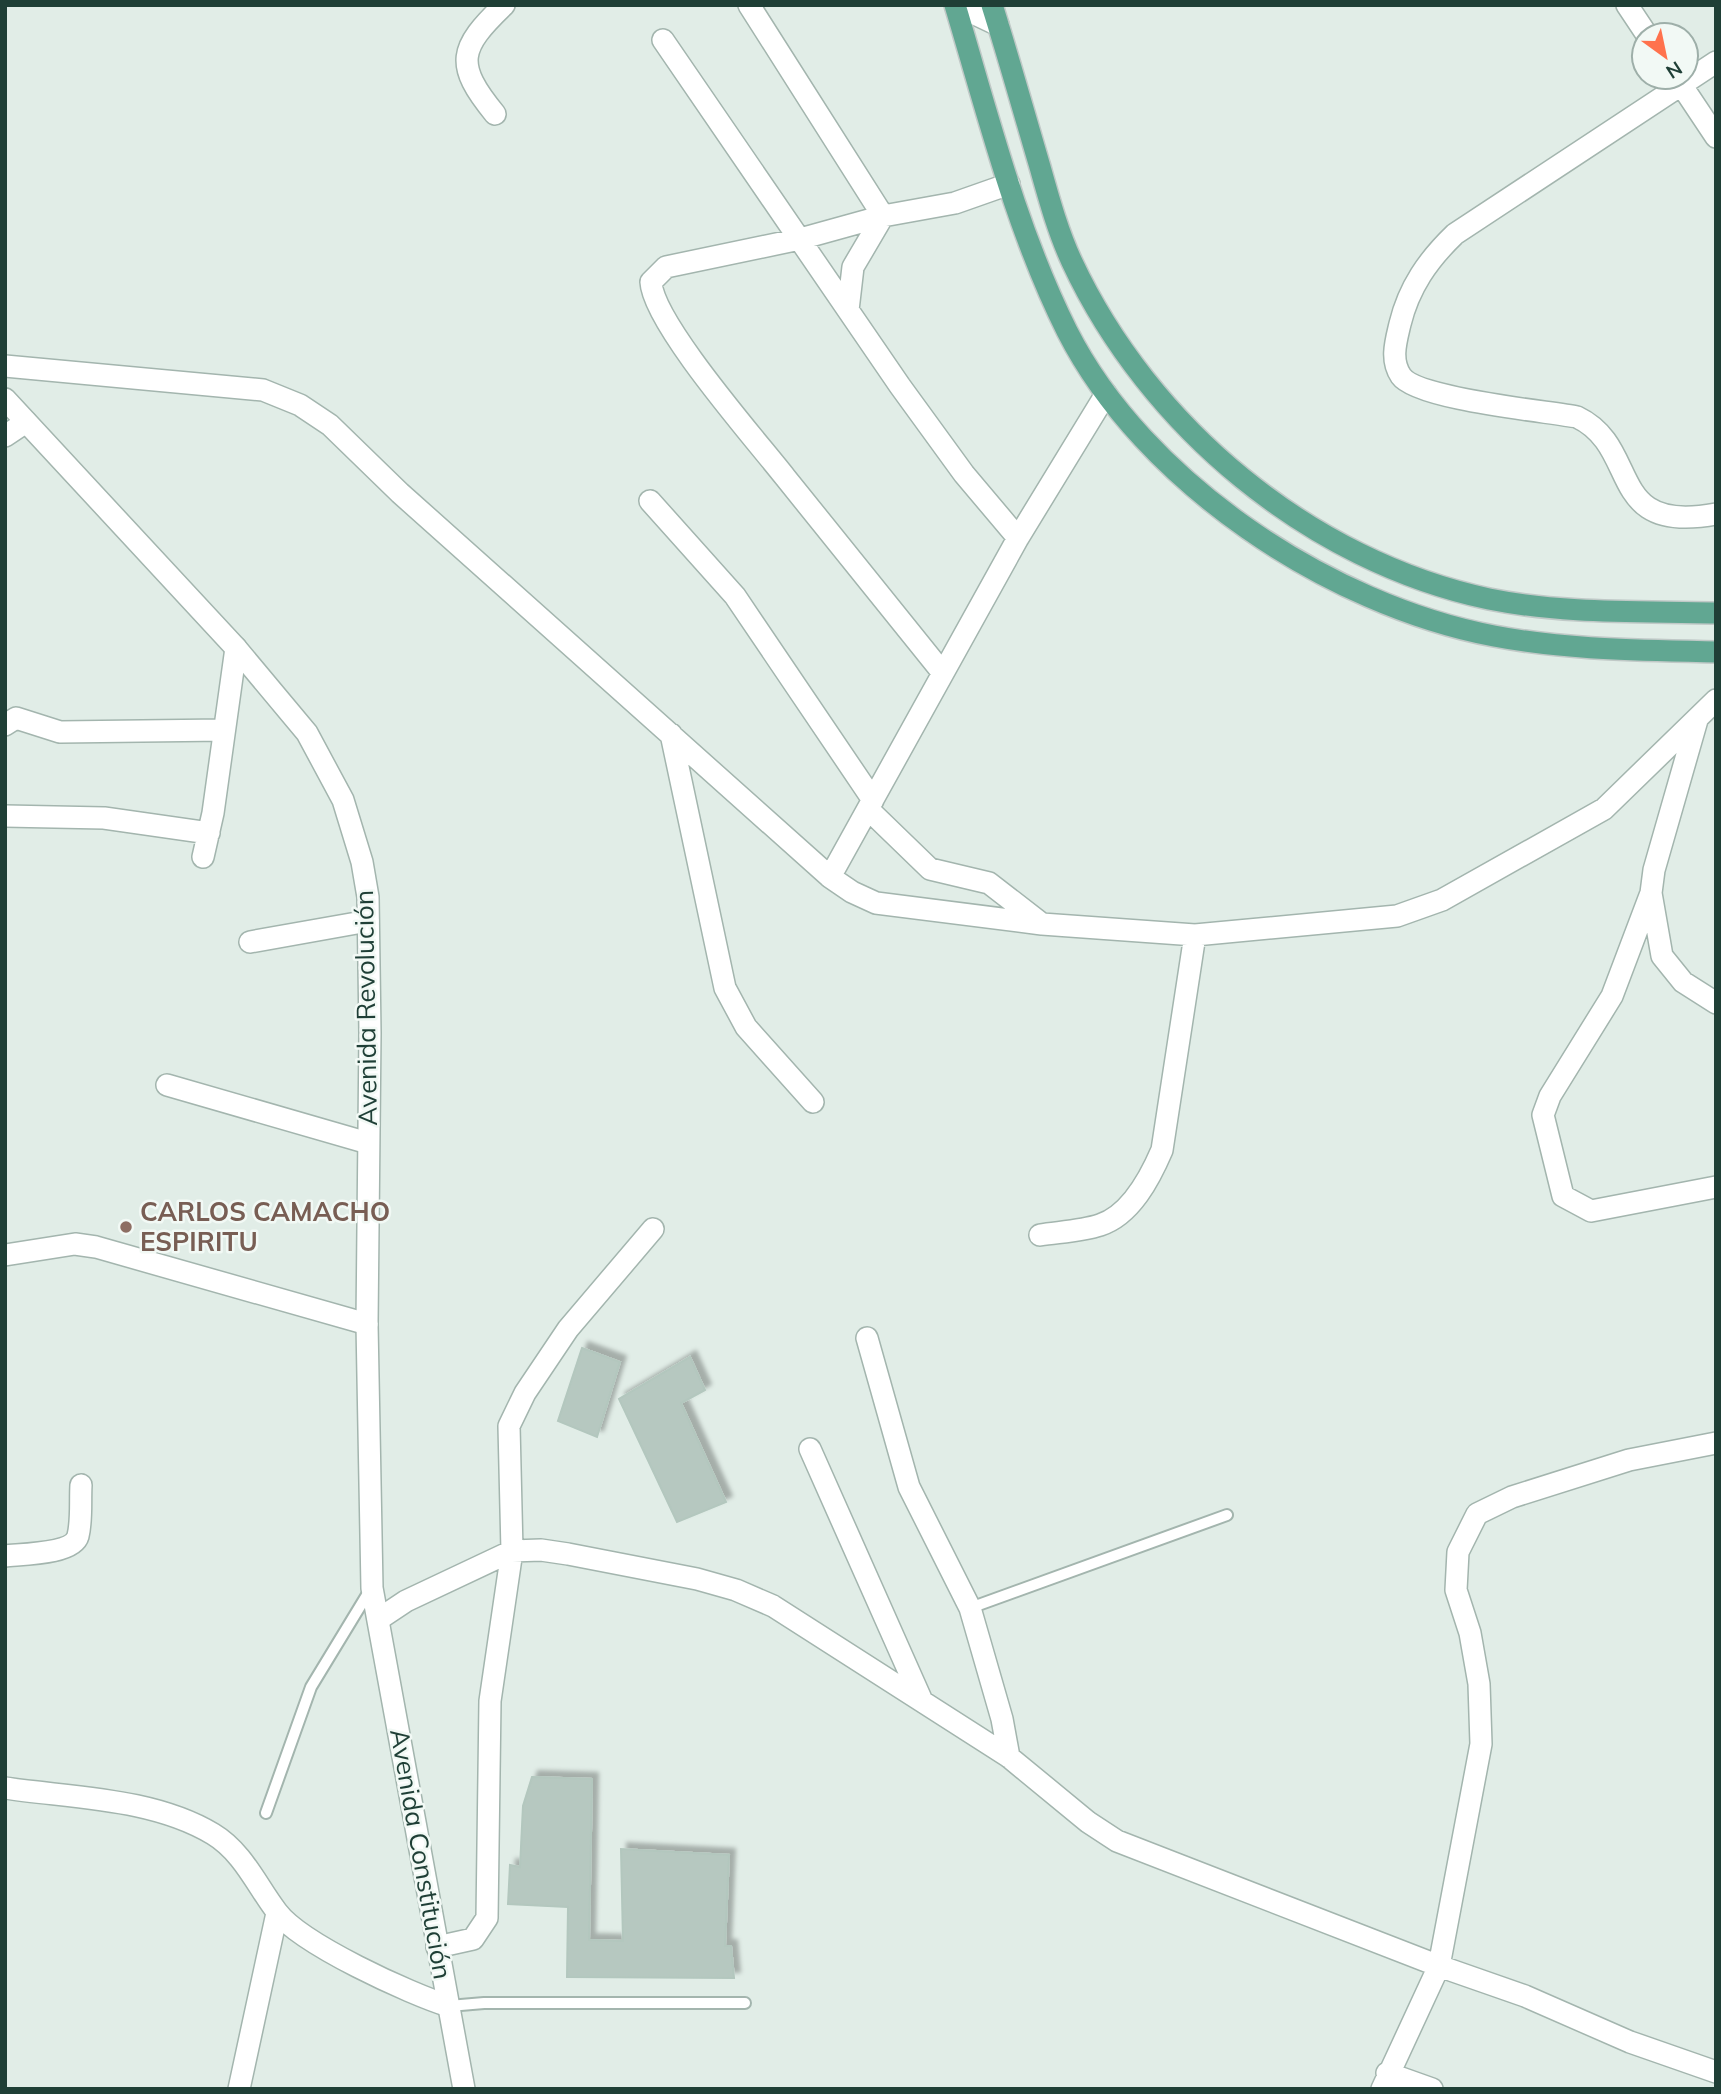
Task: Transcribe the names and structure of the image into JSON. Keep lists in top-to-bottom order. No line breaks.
{"streets":{"street":["Avenida Revolución","Avenida Constitución"]},"crossings":[["Avenida Revolución","Avenida Constitución"]],"places":["CARLOS CAMACHO ESPIRITU"],"north":"bottom right"}
